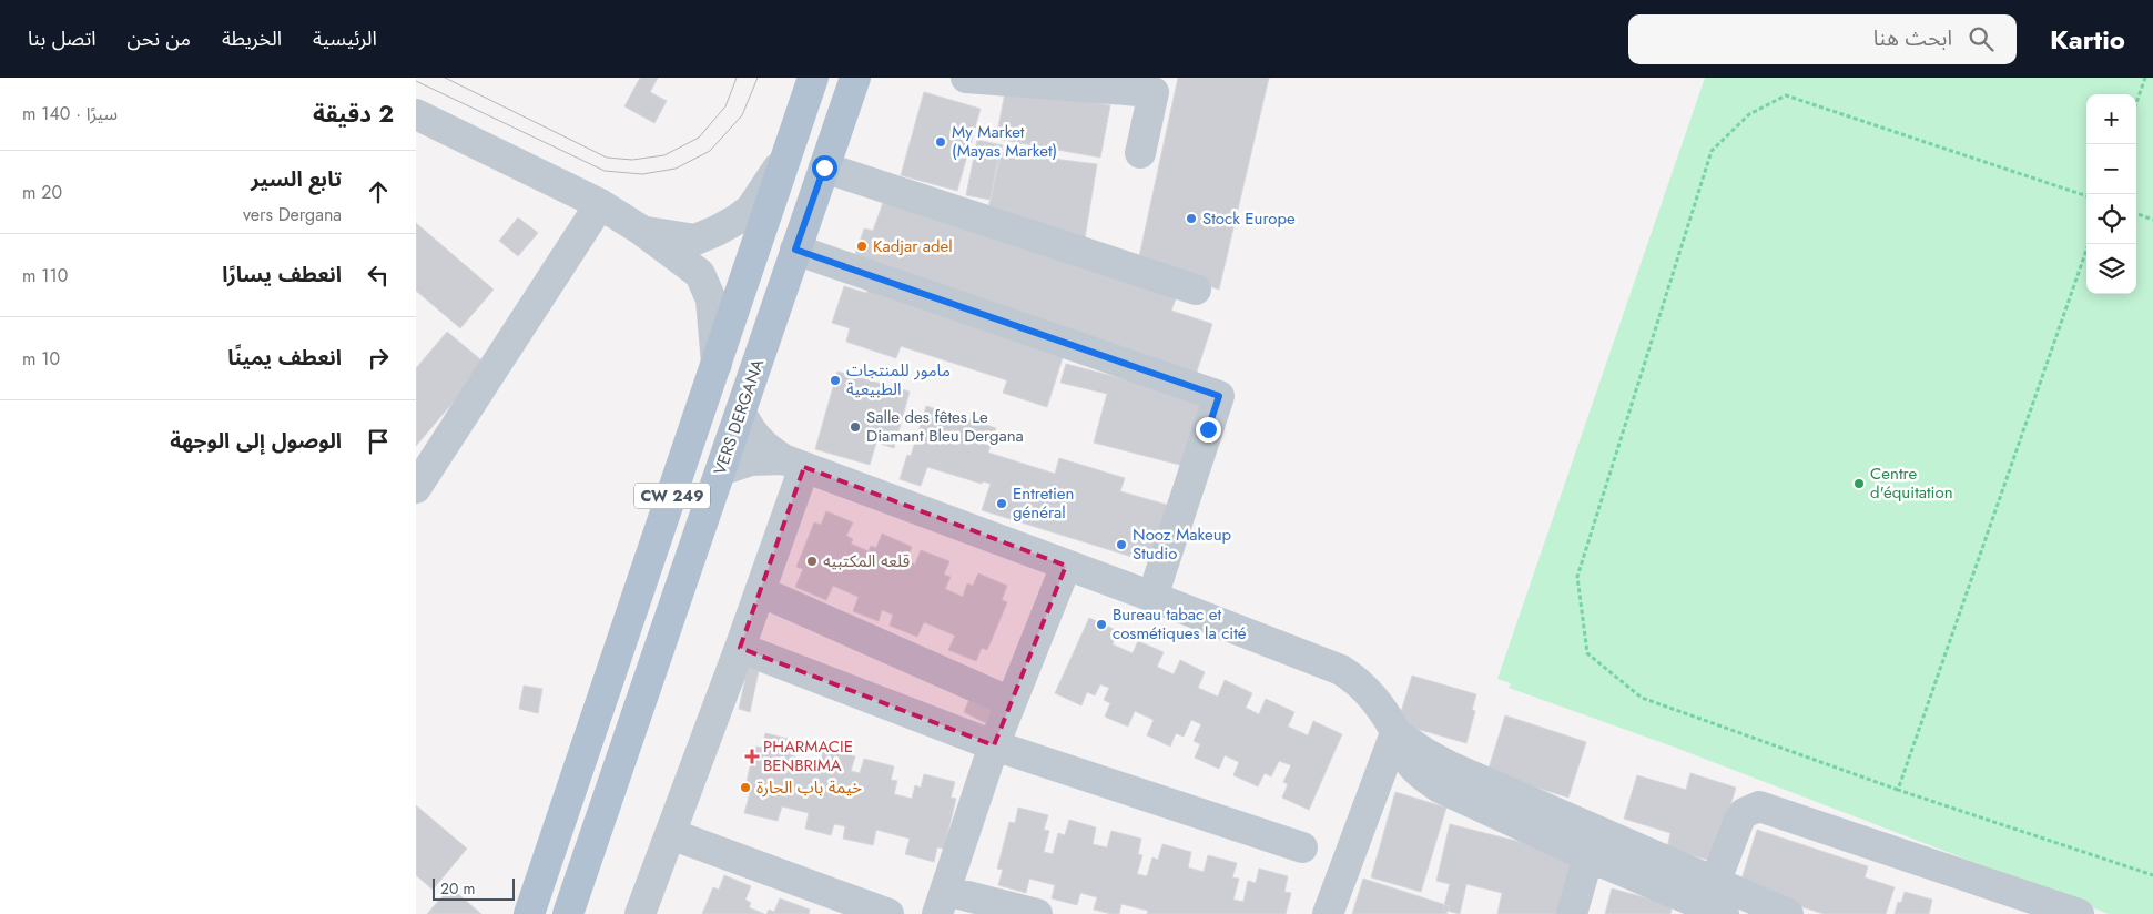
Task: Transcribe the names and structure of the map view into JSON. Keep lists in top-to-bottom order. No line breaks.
{"streets":{"main road":["VERS DERGANA","CW 249"]},"places":{"other":["My Market (Mayas Market)","Stock Europe","Kadjar adel","مامور للمنتجات الطبيعية","Salle des fêtes Le Diamant Bleu Dergana","Centre d'équitation","Entretien général","Nooz Makeup Studio","قلعه المكتبيه","Bureau tabac et cosmétiques la cité","خيمة باب الحارة"],"health":["PHARMACIE BENBRIMA"]},"scale_bar":"20 m","page":{"header":"Kartio","search":"ابحث هنا","nav":["الرئيسية","الخريطة","من نحن","اتصل بنا"],"heading":["2 دقيقة","سيرًا · 140 m"],"map_buttons":["+","−"],"list":[["تابع السير","vers Dergana","20 m"],["انعطف يسارًا","110 m"],["انعطف يمينًا","10 m"],"الوصول إلى الوجهة"],"scale":"20 m"}}
